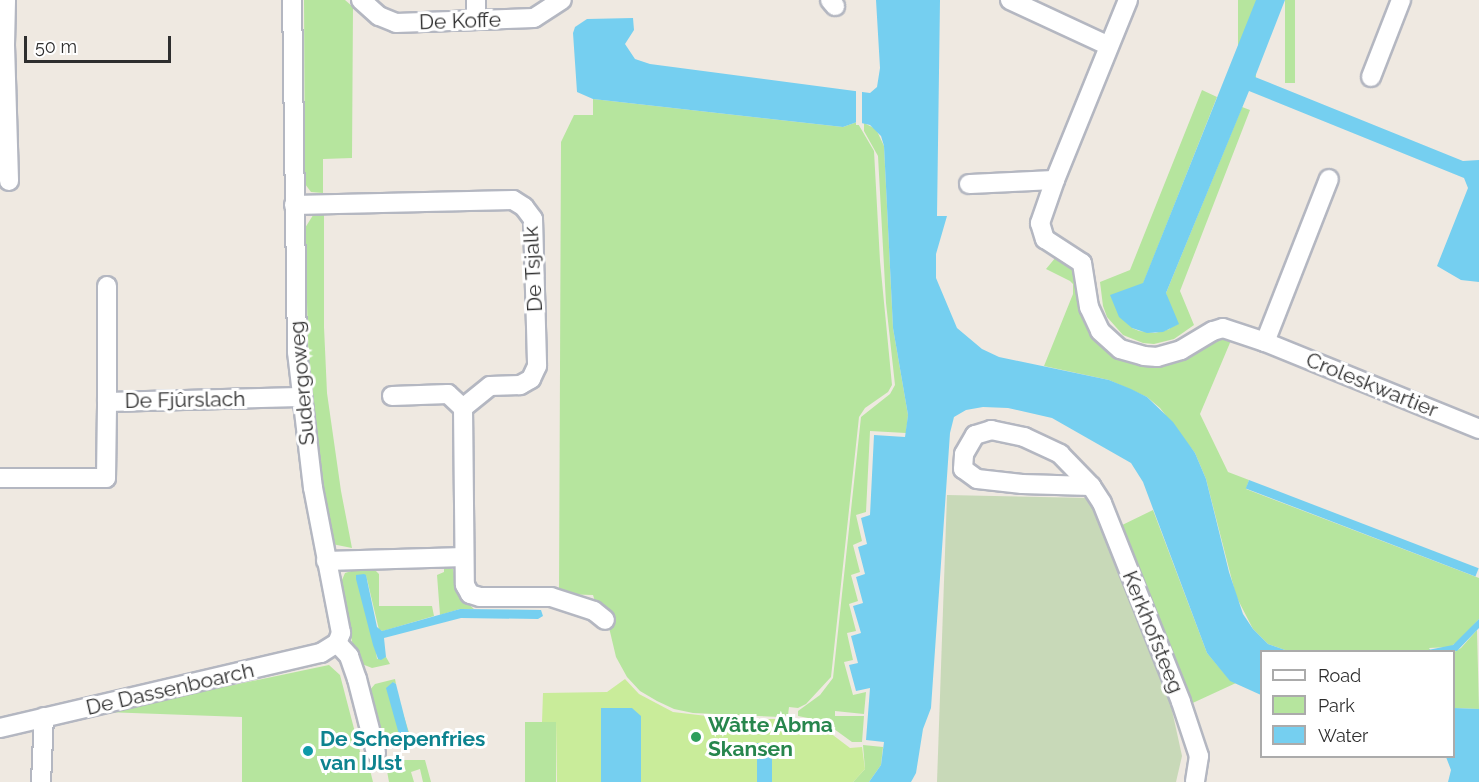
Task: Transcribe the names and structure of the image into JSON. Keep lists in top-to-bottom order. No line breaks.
{"streets":{"street":["De Koffe","De Tsjalk","Sudergoweg","Croleskwartier","De Fjûrslach","Kerkhofsteeg","De Dassenboarch"]},"crossings":[["De Tsjalk","Sudergoweg"],["Sudergoweg","De Fjûrslach"],["Sudergoweg","De Dassenboarch"]],"places":["Wâtte Abma Skansen","De Schepenfries van IJlst"],"legend":["Road","Park","Water"],"scale_bar":"50 m"}
